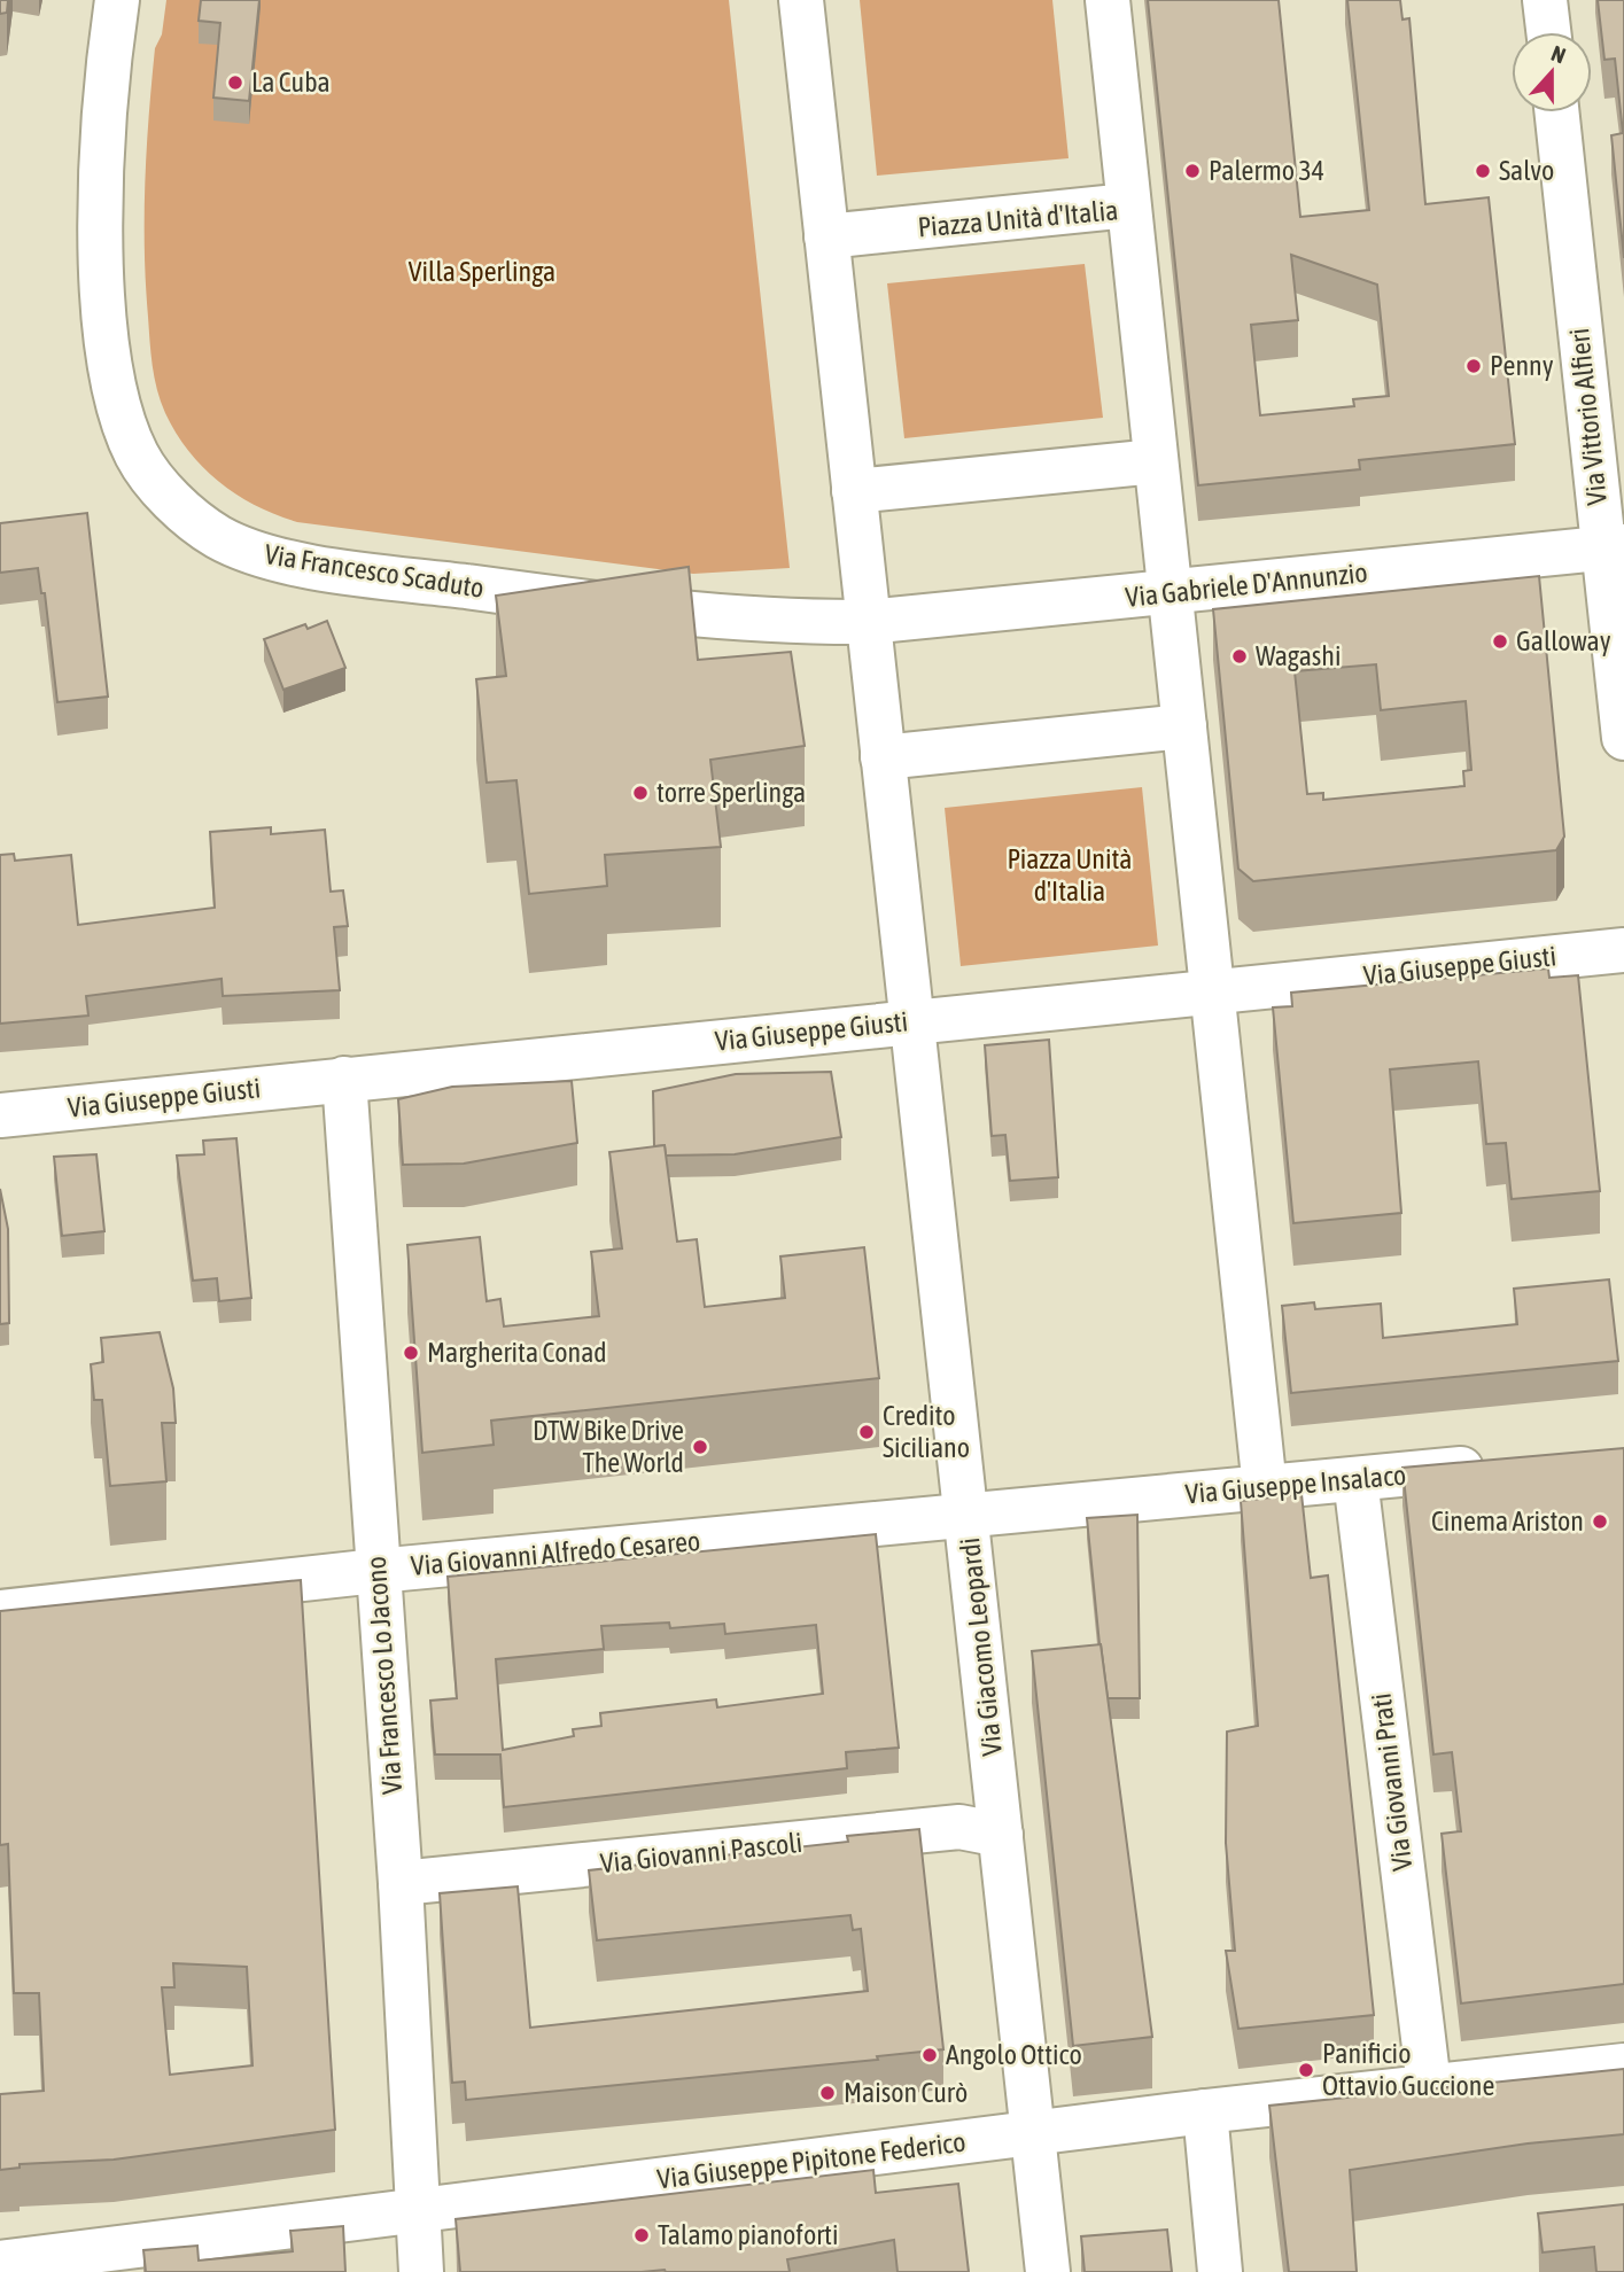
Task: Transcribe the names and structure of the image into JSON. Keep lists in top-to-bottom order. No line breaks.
{"streets":{"street":["Piazza Unità d'Italia","Via Vittorio Alfieri","Via Francesco Scaduto","Via Gabriele D'Annunzio","Via Giuseppe Giusti","Via Giuseppe Insalaco","Via Giovanni Alfredo Cesareo","Via Giacomo Leopardi","Via Francesco Lo Jacono","Via Giovanni Prati","Via Giovanni Pascoli","Via Giuseppe Pipitone Federico"]},"crossings":[["Piazza Unità d'Italia","Via Gabriele D'Annunzio"],["Piazza Unità d'Italia","Via Giuseppe Giusti"],["Piazza Unità d'Italia","Via Giuseppe Insalaco"],["Via Vittorio Alfieri","Via Gabriele D'Annunzio"],["Via Francesco Scaduto","Via Gabriele D'Annunzio"],["Via Giuseppe Giusti","Via Giacomo Leopardi"],["Via Giuseppe Giusti","Via Francesco Lo Jacono"],["Via Giuseppe Insalaco","Via Giovanni Alfredo Cesareo"],["Via Giuseppe Insalaco","Via Giacomo Leopardi"],["Via Giuseppe Insalaco","Via Giovanni Prati"],["Via Giovanni Alfredo Cesareo","Via Giacomo Leopardi"],["Via Giovanni Alfredo Cesareo","Via Francesco Lo Jacono"],["Via Giacomo Leopardi","Via Giovanni Pascoli"],["Via Giacomo Leopardi","Via Giuseppe Pipitone Federico"],["Via Francesco Lo Jacono","Via Giovanni Pascoli"],["Via Francesco Lo Jacono","Via Giuseppe Pipitone Federico"],["Via Giovanni Prati","Via Giuseppe Pipitone Federico"]],"parks":["Villa Sperlinga","Piazza Unità d'Italia"],"places":["La Cuba","Palermo 34","Salvo","Penny","Galloway","Wagashi","torre Sperlinga","Margherita Conad","Credito Siciliano","DTW Bike Drive The World","Cinema Ariston","Angolo Ottico","Panificio Ottavio Guccione","Maison Curò","Talamo pianoforti"],"north":"top"}
